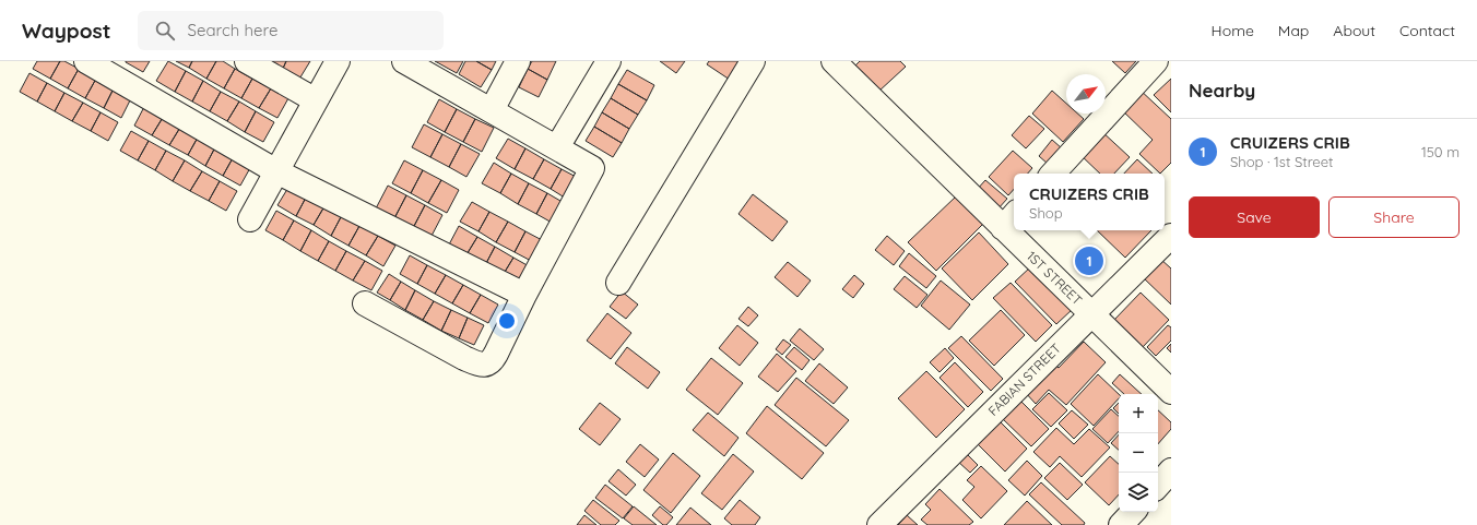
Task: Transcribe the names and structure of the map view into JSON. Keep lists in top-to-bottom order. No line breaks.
{"streets":{"street":["1ST STREET","FABIAN STREET"]},"crossings":[["1ST STREET","FABIAN STREET"]],"north":"top right","page":{"header":"Waypost","search":"Search here","nav":["Home","Map","About","Contact"],"heading":"Nearby","list":[{"mark":"1","name":"CRUIZERS CRIB","note":"Shop · 1st Street","value":"150 m"}],"popup":["CRUIZERS CRIB","Shop"],"buttons":["Save","Share"],"pins":"1","map_buttons":["+","−"]}}
